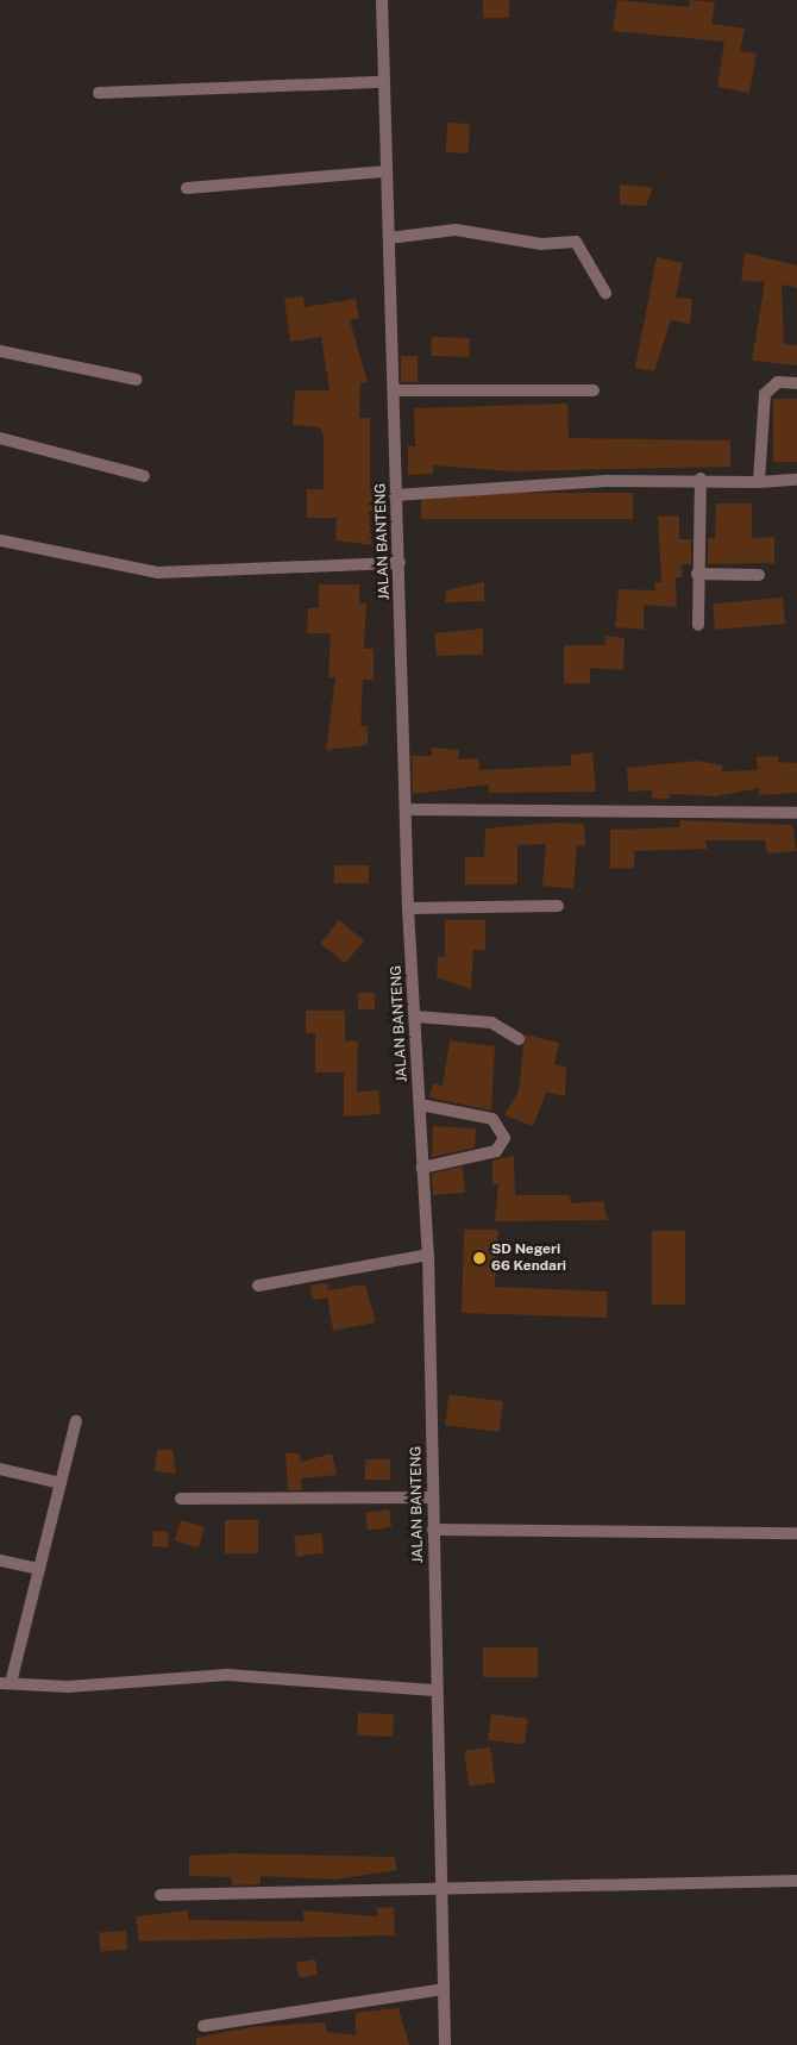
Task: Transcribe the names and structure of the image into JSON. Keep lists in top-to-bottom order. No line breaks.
{"streets":{"street":["JALAN BANTENG"]},"places":["SD Negeri 66 Kendari"]}
